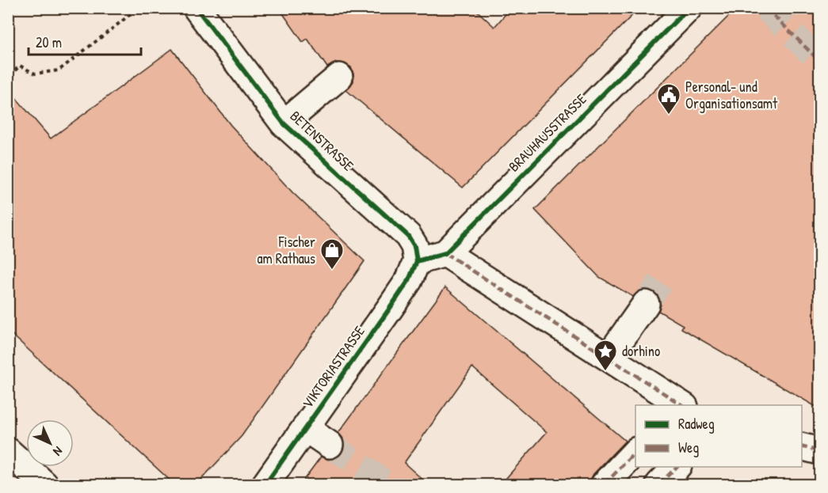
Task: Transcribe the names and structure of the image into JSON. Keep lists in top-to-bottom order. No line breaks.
{"streets":{"street":["BRAUHAUSSTRASSE","BETENSTRASSE","VIKTORIASTRASSE"]},"crossings":[["BRAUHAUSSTRASSE","BETENSTRASSE"],["BRAUHAUSSTRASSE","VIKTORIASTRASSE"],["BETENSTRASSE","VIKTORIASTRASSE"]],"places":{"public building":["Personal- und Organisationsamt"],"shop":["Fischer am Rathaus"],"place":["dorhino"]},"legend":["Radweg","Weg"],"scale_bar":"20 m","north":"bottom right"}
